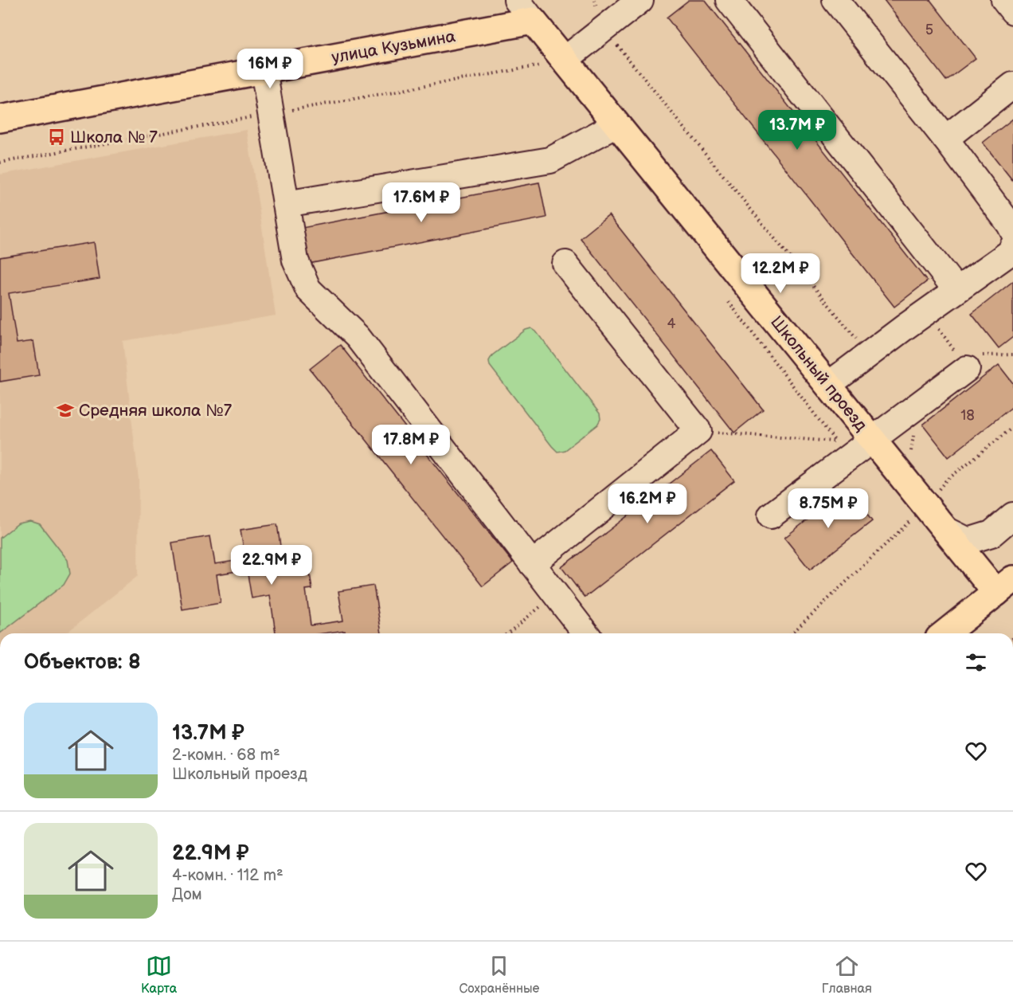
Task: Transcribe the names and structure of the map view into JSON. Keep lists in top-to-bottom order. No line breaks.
{"streets":{"main road":["улица Кузьмина","Школьный проезд"]},"crossings":[["улица Кузьмина","Школьный проезд"]],"places":{"bus stop":["Школа № 7"],"school or university":["Средняя школа №7"]},"house_numbers":["5","4","18"],"page":{"price":["16M ₽","13.7M ₽","17.6M ₽","12.2M ₽","17.8M ₽","16.2M ₽","8.75M ₽","22.9M ₽"],"heading":"Объектов: 8","list":[{"name":"13.7M ₽","note":"2-комн. · 68 m² · Школьный проезд"},{"name":"22.9M ₽","note":"4-комн. · 112 m² · Дом"}],"tabs":["Карта","Сохранённые","Главная"]}}
